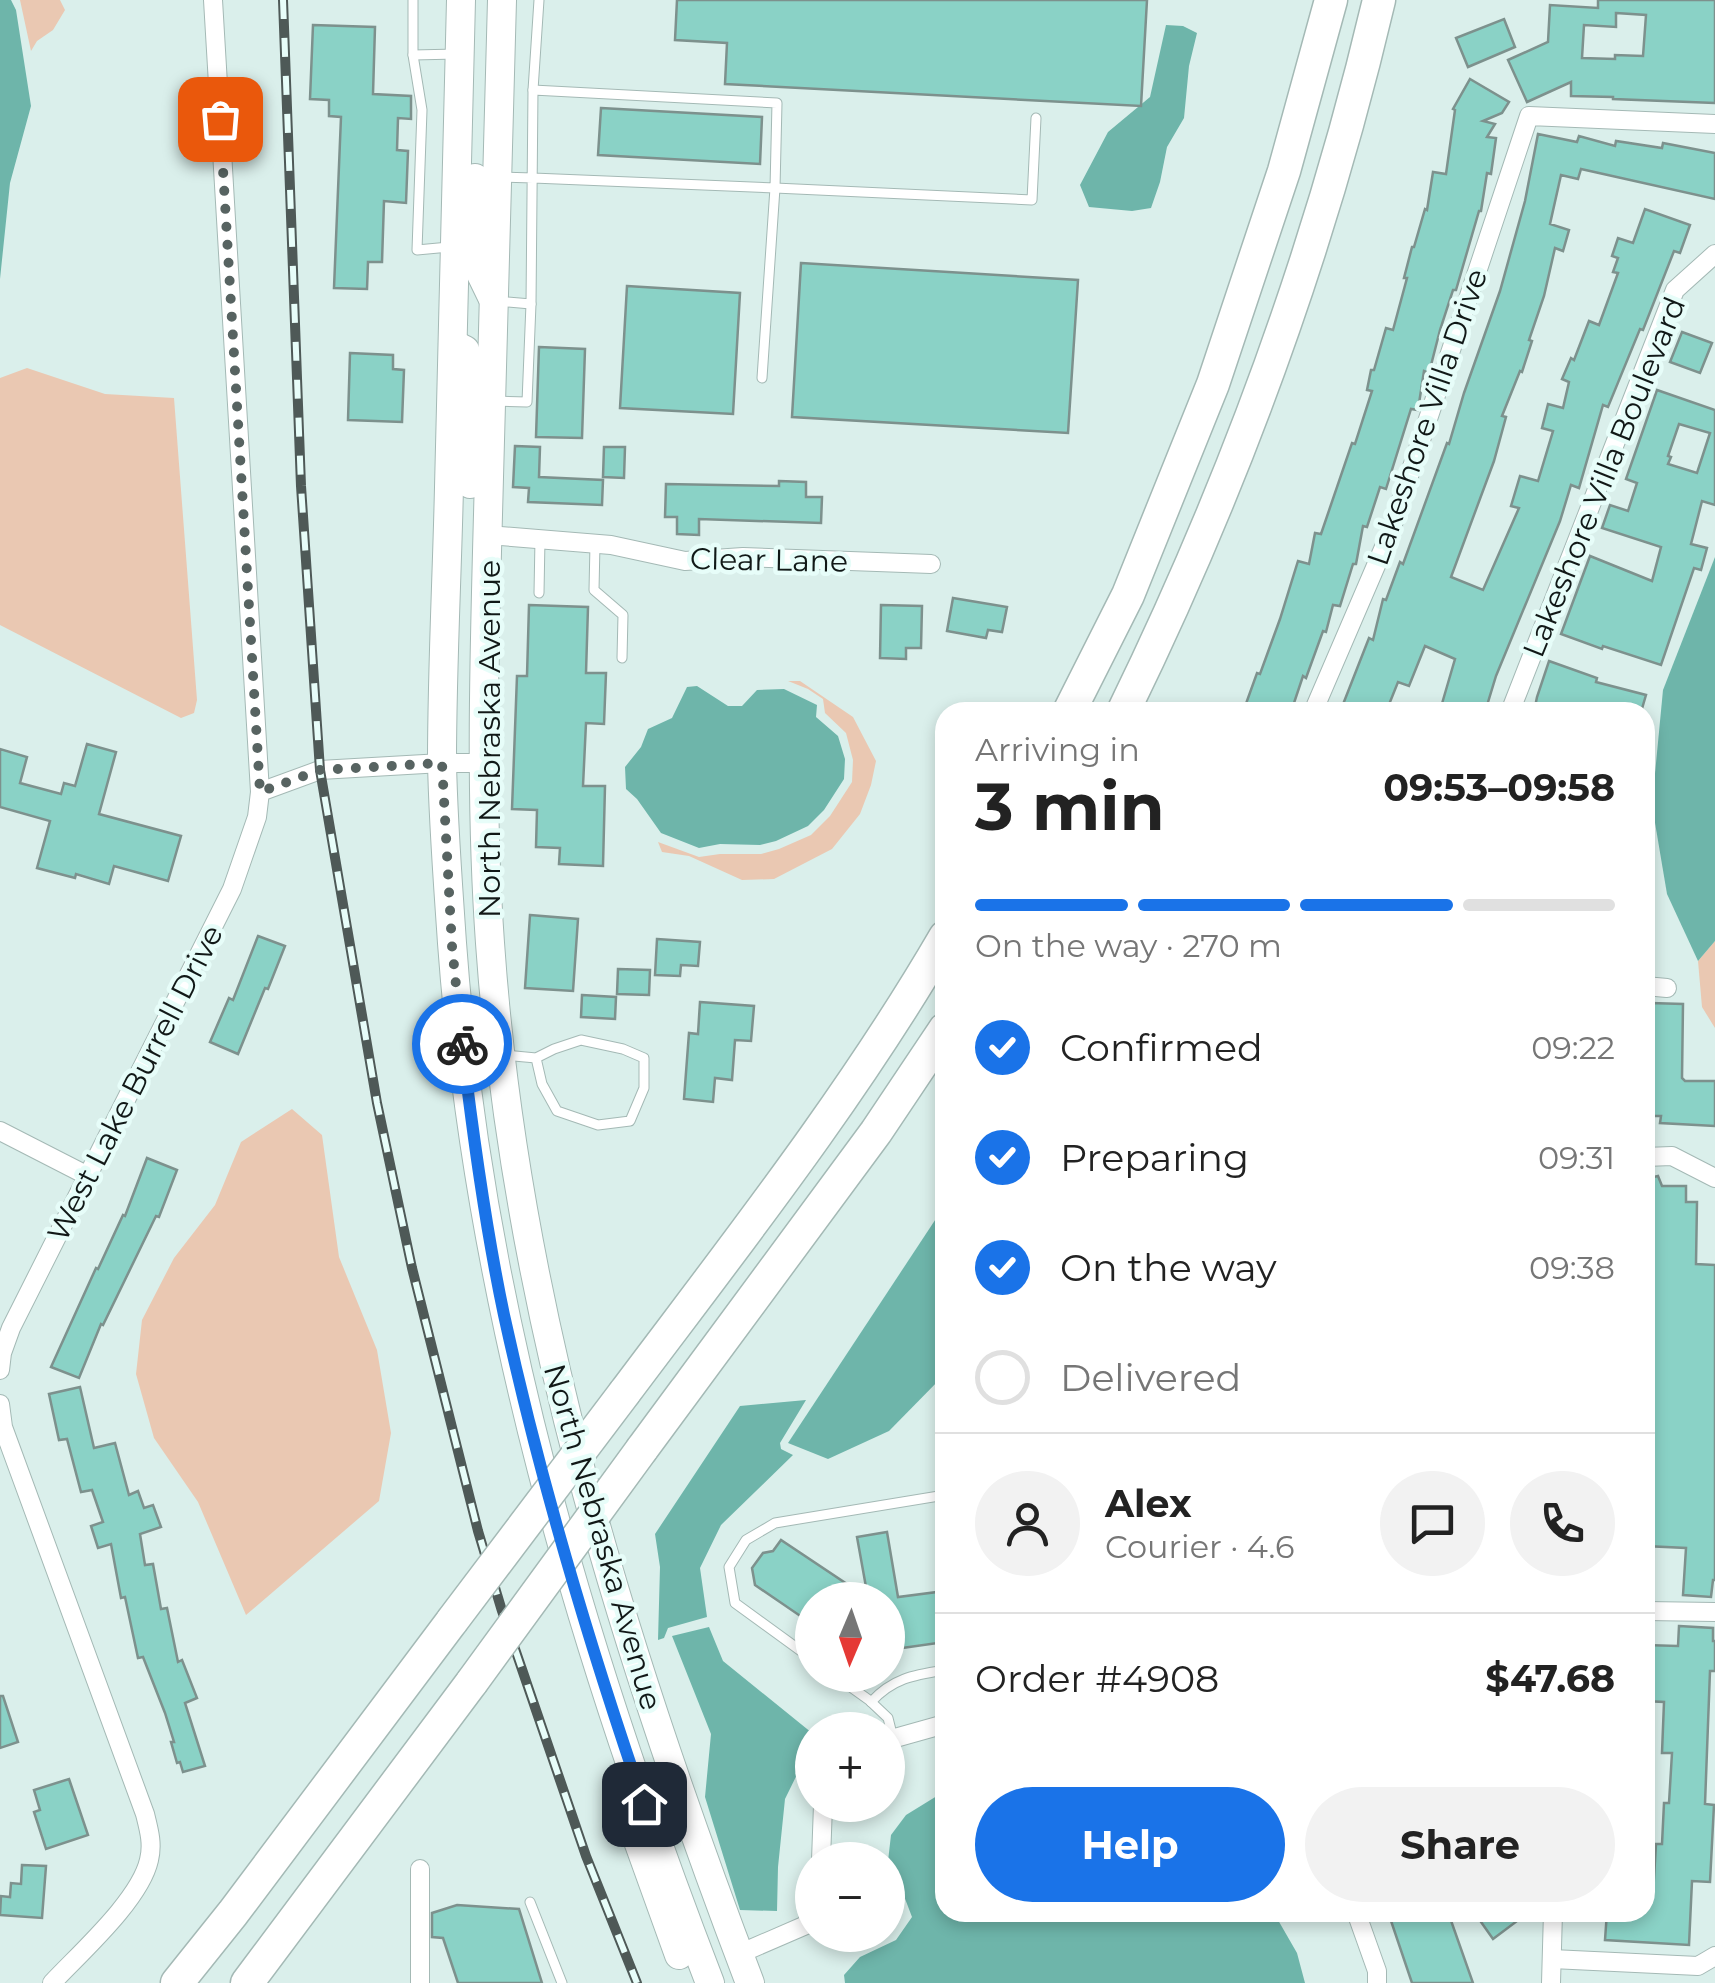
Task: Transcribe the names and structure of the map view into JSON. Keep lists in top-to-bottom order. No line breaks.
{"streets":{"main road":["North Nebraska Avenue"],"street":["Lakeshore Villa Drive","Lakeshore Villa Boulevard","Clear Lane","West Lake Burrell Drive"]},"crossings":[["Clear Lane","North Nebraska Avenue"]],"north":"bottom","page":{"heading":["3 min","Arriving in","09:53–09:58"],"panel":["Alex","Courier · 4.6","Order #4908","$47.68"],"bar":"On the way · 270 m","list":[["Confirmed","09:22"],["Preparing","09:31"],["On the way","09:38"],"Delivered"],"map_buttons":["+","−"],"buttons":["Help","Share"]}}
